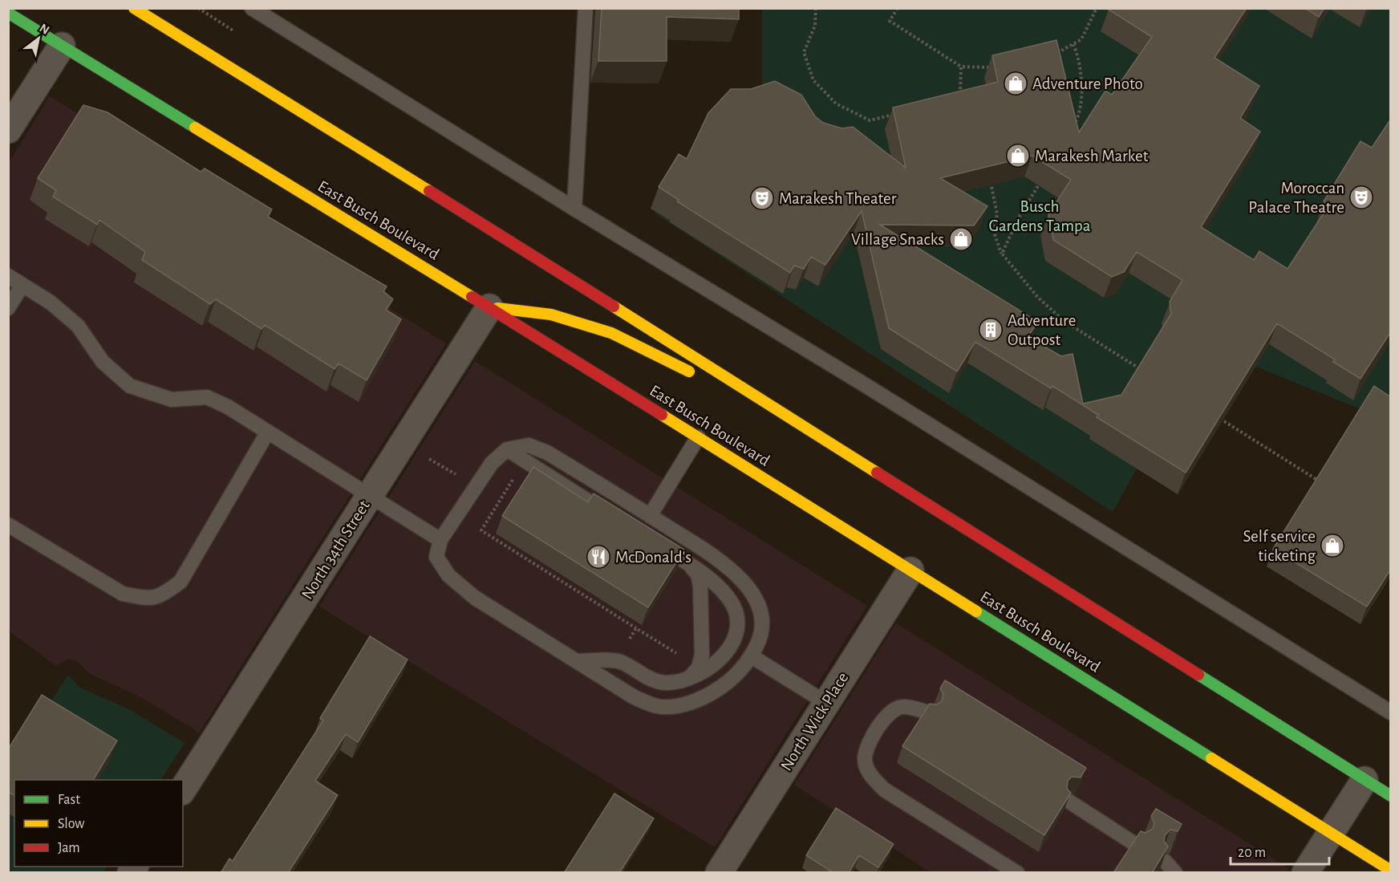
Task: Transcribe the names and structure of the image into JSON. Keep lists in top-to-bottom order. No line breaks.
{"streets":{"main road":["East Busch Boulevard"],"street":["North 34th Street","North Wick Place"]},"crossings":[["East Busch Boulevard","North 34th Street"],["East Busch Boulevard","North Wick Place"]],"parks":["Busch Gardens Tampa"],"places":{"shop":["Adventure Photo","Marakesh Market","Village Snacks","Self service ticketing"],"theatre":["Moroccan Palace Theatre","Marakesh Theater"],"building":["Adventure Outpost"],"restaurant":["McDonald's"]},"legend":["Fast","Slow","Jam"],"scale_bar":"20 m","north":"top right"}
